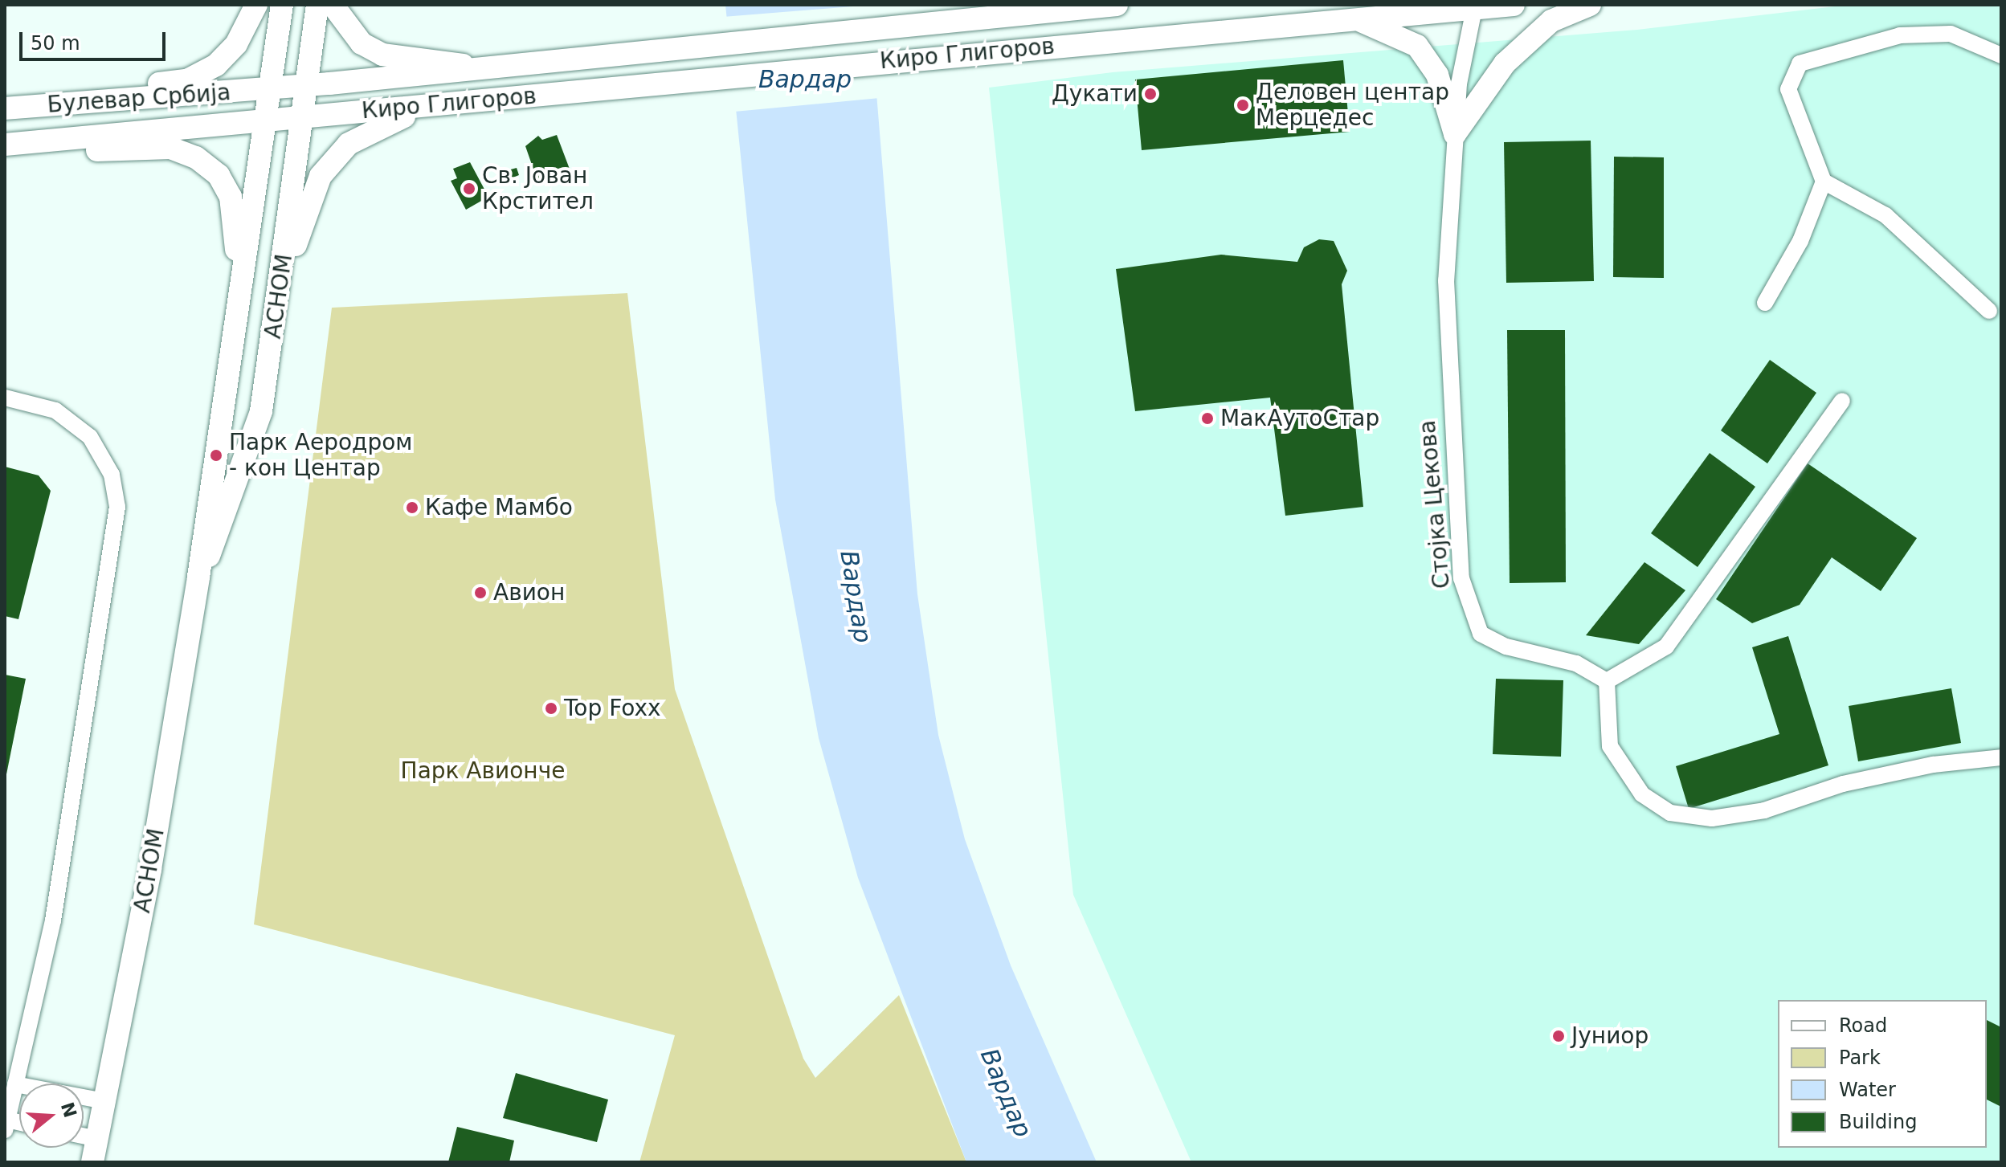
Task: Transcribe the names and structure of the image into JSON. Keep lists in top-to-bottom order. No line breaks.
{"streets":{"street":["Киро Глигоров","Булевар Србија","АСНОМ","Стојка Цекова"]},"crossings":[["Киро Глигоров","Булевар Србија"],["Киро Глигоров","АСНОМ"],["Киро Глигоров","Стојка Цекова"],["Булевар Србија","АСНОМ"]],"water":["Вардар"],"parks":["Парк Авионче"],"places":["Дукати","Деловен центар Мерцедес","Св. Јован Крстител","МакАутоСтар","Парк Аеродром - кон Центар","Кафе Мамбо","Авион","Top Foxx","Јуниор"],"legend":["Road","Park","Water","Building"],"scale_bar":"50 m","north":"right"}
